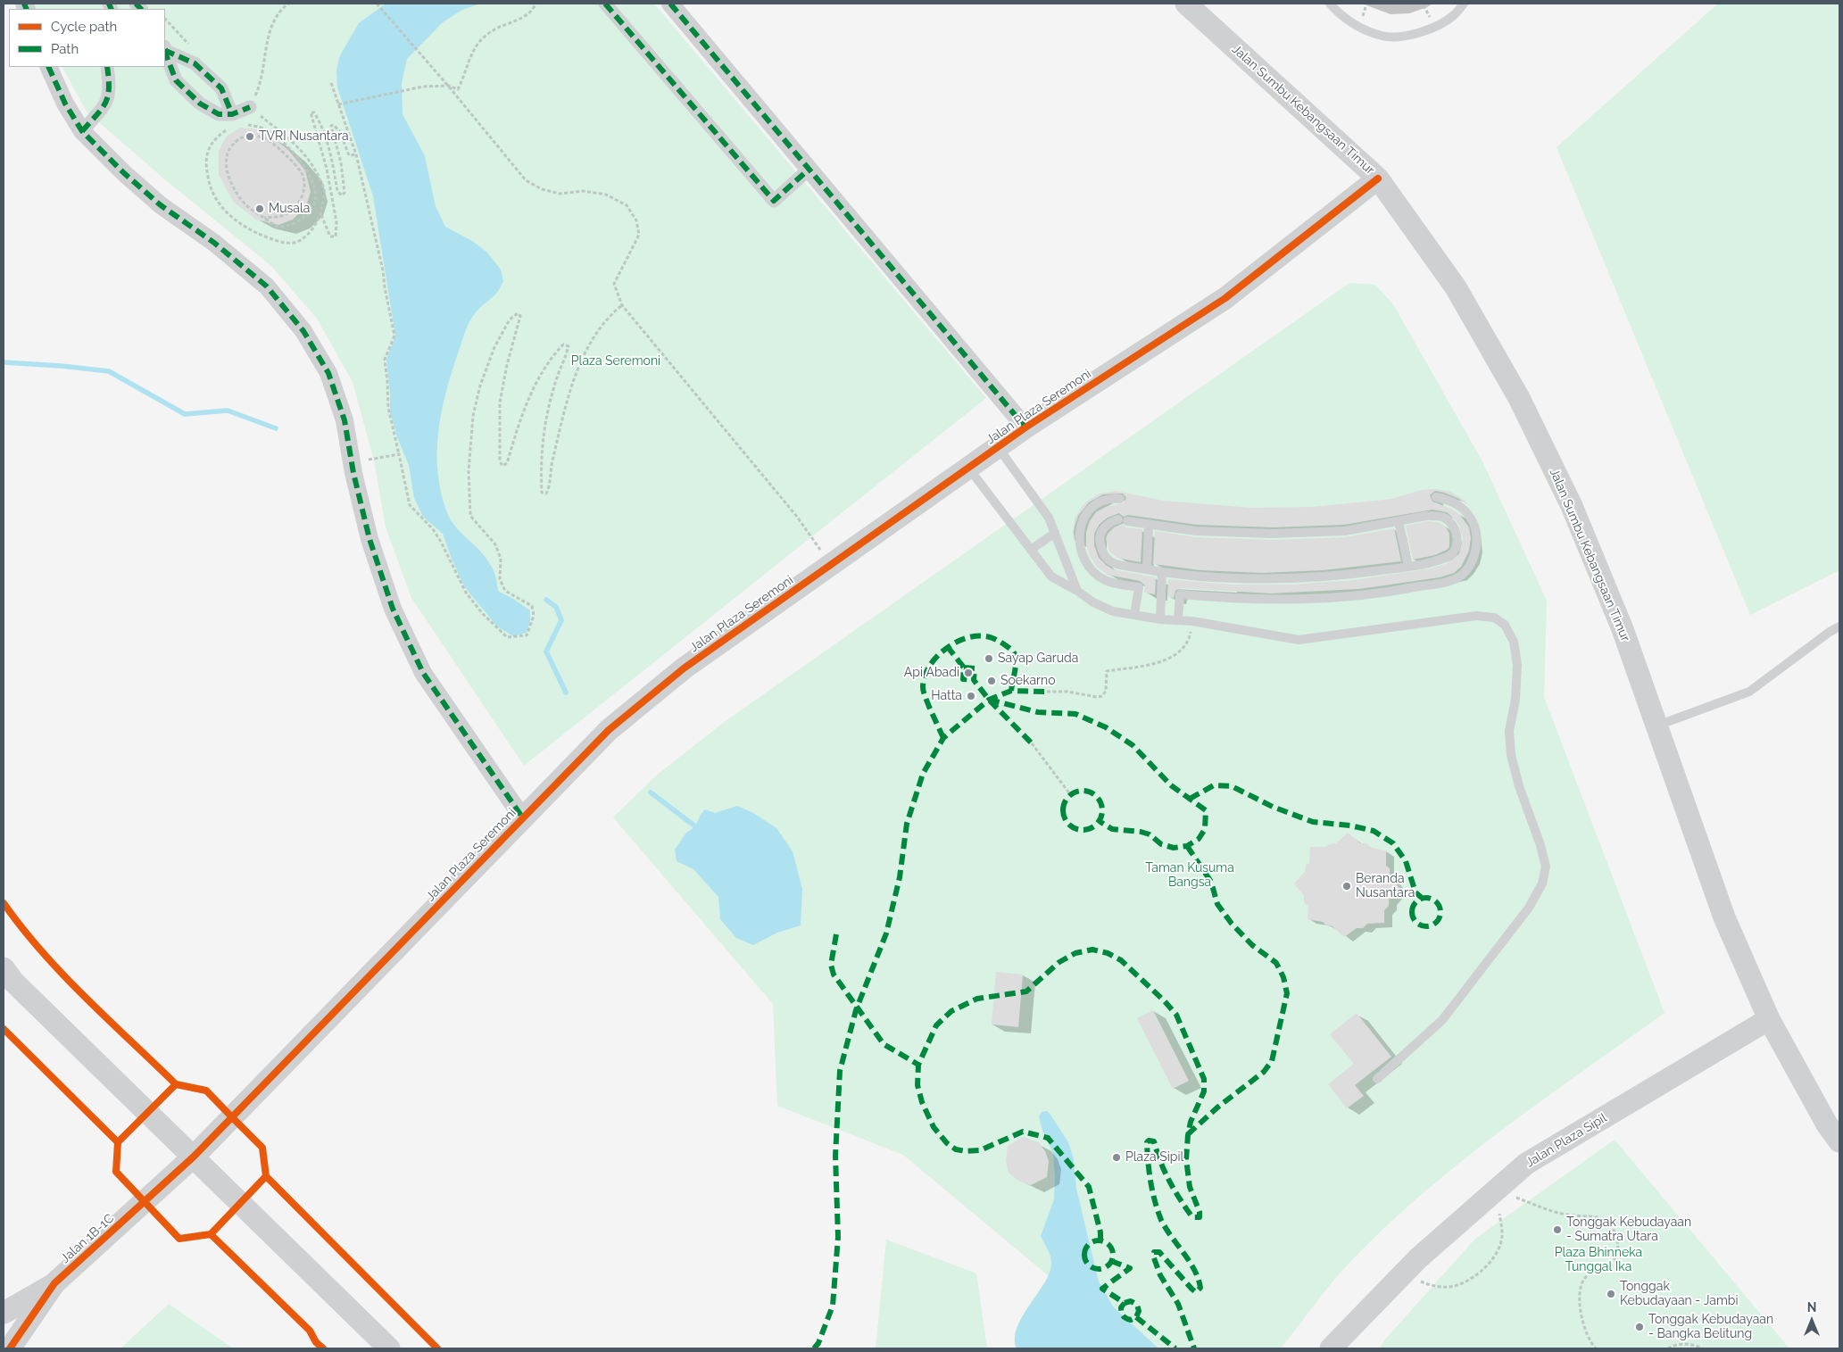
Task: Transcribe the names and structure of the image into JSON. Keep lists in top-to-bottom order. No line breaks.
{"streets":{"street":["Jalan Sumbu Kebangsaan Timur","Jalan Plaza Seremoni","Jalan Plaza Sipil","Jalan 1B-1C"]},"crossings":[["Jalan Sumbu Kebangsaan Timur","Jalan Plaza Seremoni"],["Jalan Sumbu Kebangsaan Timur","Jalan Plaza Sipil"],["Jalan Plaza Seremoni","Jalan 1B-1C"]],"parks":["Plaza Seremoni","Taman Kusuma Bangsa","Plaza Bhinneka Tunggal Ika"],"places":["TVRI Nusantara","Musala","Sayap Garuda","Api Abadi","Soekarno","Hatta","Beranda Nusantara","Plaza Sipil","Tonggak Kebudayaan - Sumatra Utara","Tonggak Kebudayaan - Jambi","Tonggak Kebudayaan - Bangka Belitung"],"legend":["Cycle path","Path"],"north":"top"}
